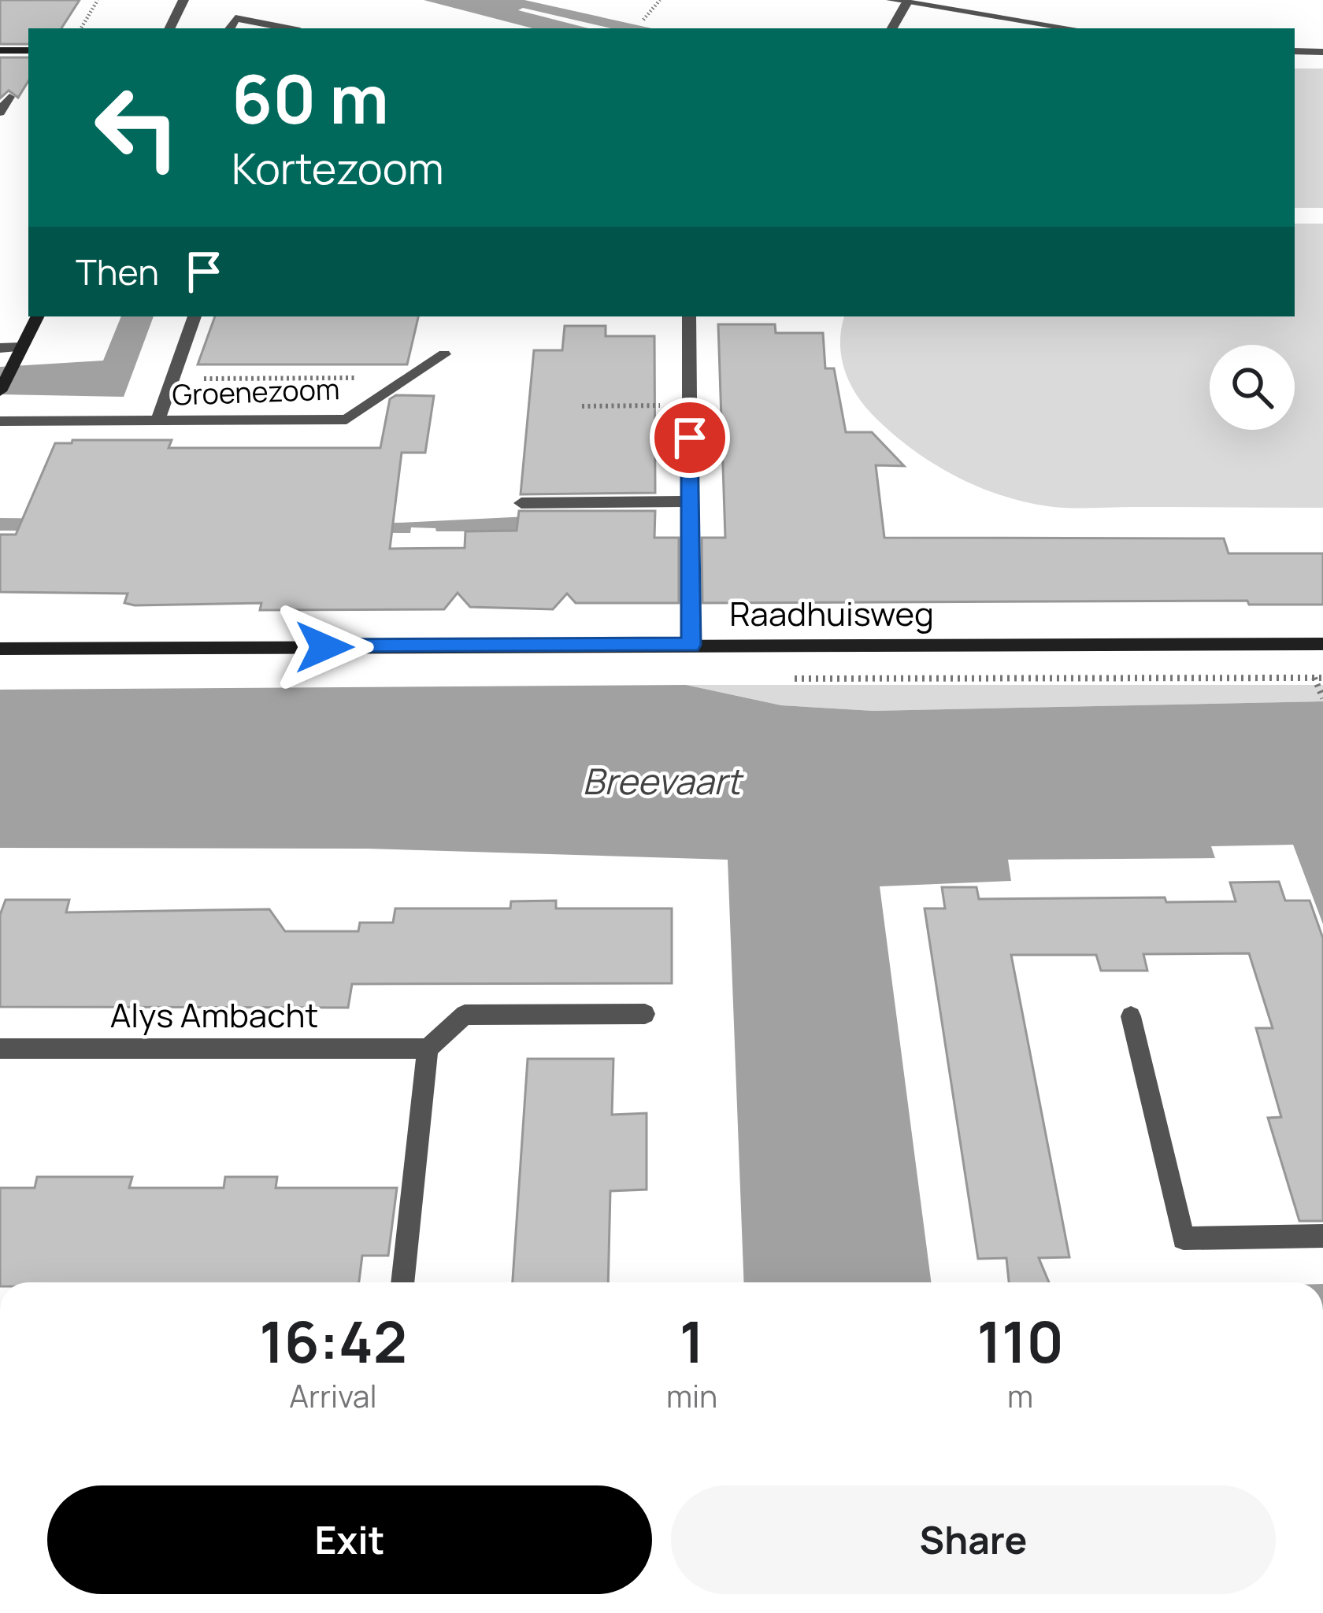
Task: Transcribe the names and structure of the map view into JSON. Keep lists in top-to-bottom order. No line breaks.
{"streets":{"street":["Groenezoom","Raadhuisweg","Alys Ambacht"]},"water":["Breevaart"],"page":{"turn":["60 m","Kortezoom"],"then":"Then","eta":["16:42","Arrival","1","min","110","m"],"buttons":["Exit","Share"]}}
